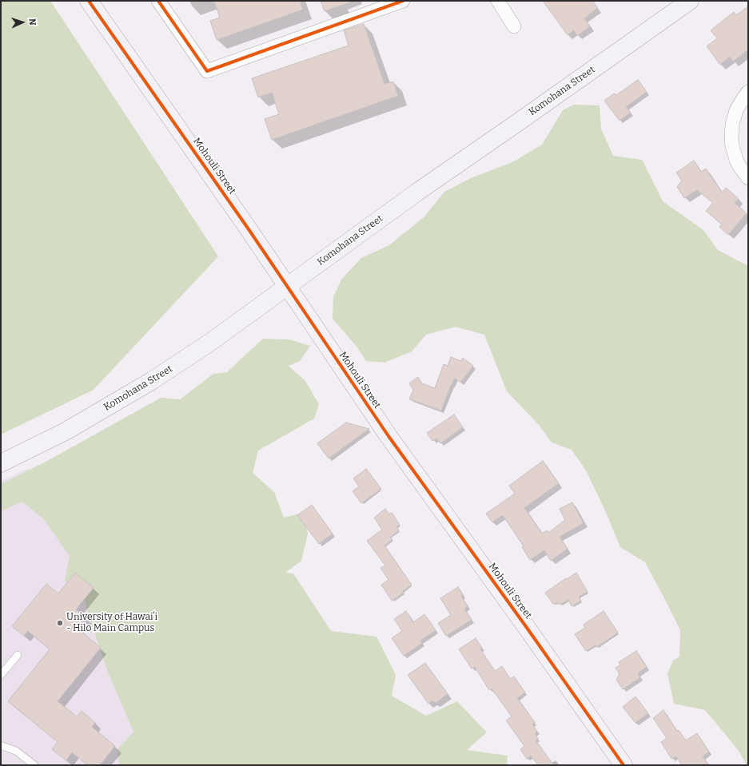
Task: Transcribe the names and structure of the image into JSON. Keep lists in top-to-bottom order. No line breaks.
{"streets":{"street":["Komohana Street","Mohouli Street"]},"crossings":[["Komohana Street","Mohouli Street"]],"places":["University of Hawaiʻi - Hilo Main Campus"],"north":"right"}
